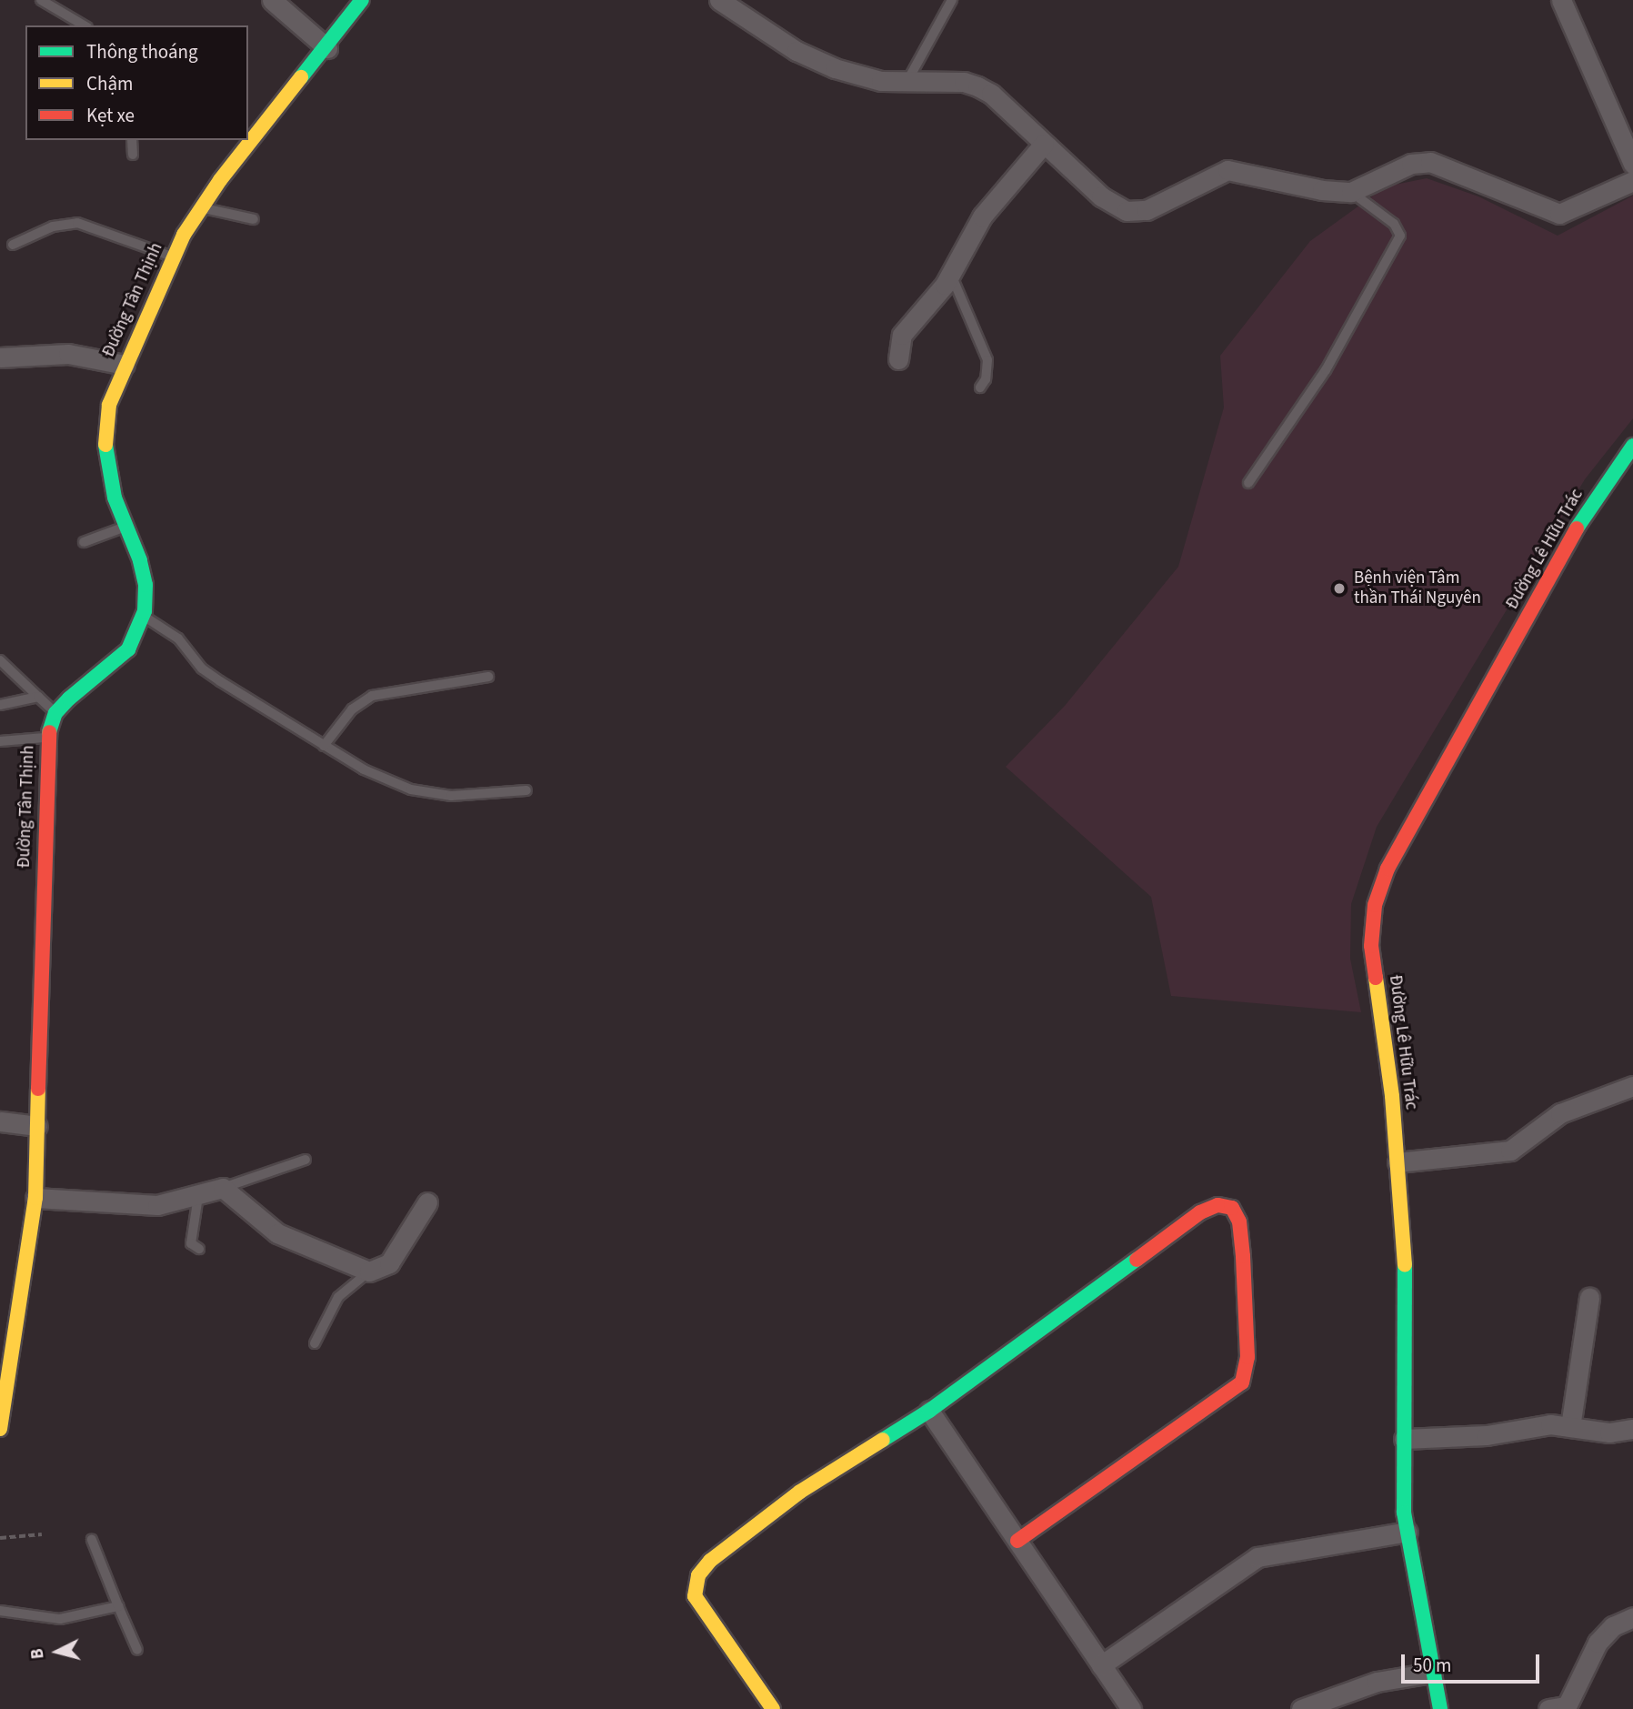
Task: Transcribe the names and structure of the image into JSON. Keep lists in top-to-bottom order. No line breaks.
{"streets":{"street":["Đường Tân Thịnh","Đường Lê Hữu Trác"]},"places":["Bệnh viện Tâm thần Thái Nguyên"],"legend":["Thông thoáng","Chậm","Kẹt xe"],"scale_bar":"50 m","north":"left"}
